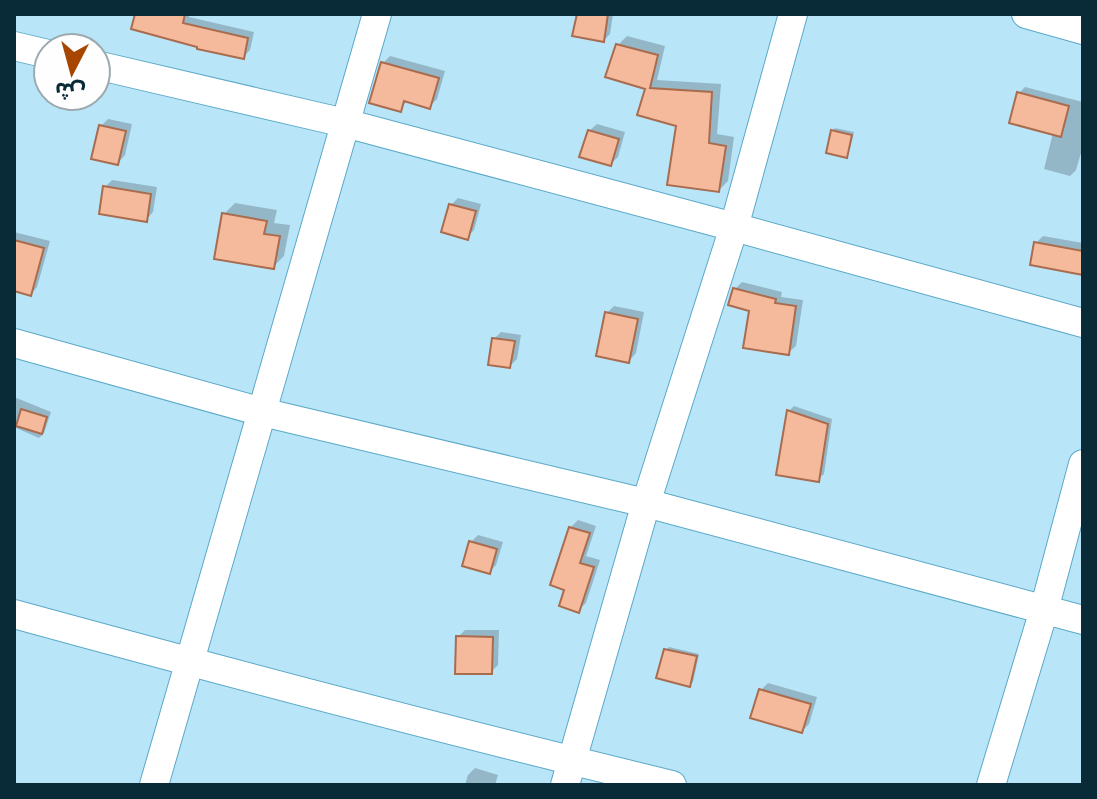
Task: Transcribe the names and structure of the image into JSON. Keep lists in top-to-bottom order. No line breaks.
{"north":"bottom"}
